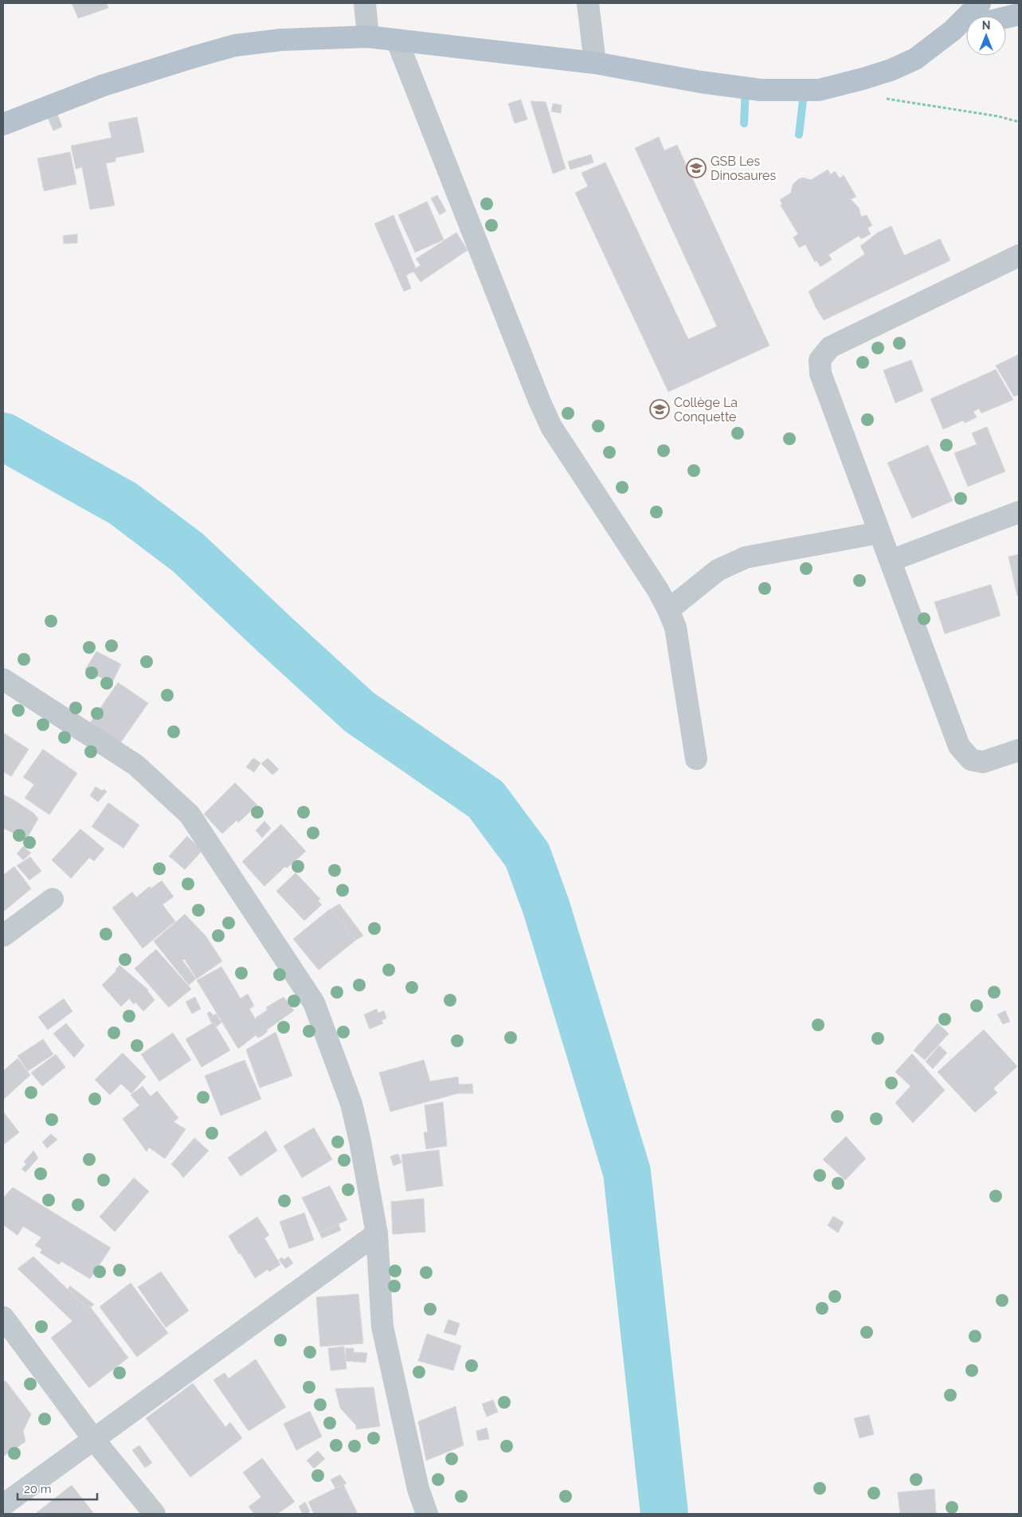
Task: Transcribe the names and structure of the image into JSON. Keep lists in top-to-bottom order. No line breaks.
{"places":{"school or university":["GSB Les Dinosaures","Collège La Conquette"]},"scale_bar":"20 m","north":"top"}
